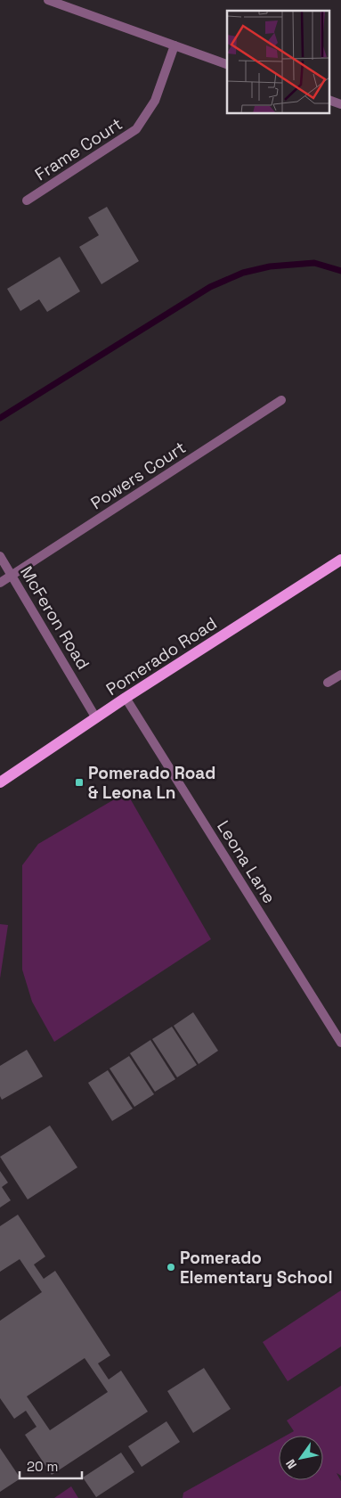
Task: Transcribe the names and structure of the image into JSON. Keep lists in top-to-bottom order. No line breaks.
{"streets":{"main road":["Pomerado Road"],"street":["Frame Court","Powers Court","McFeron Road","Leona Lane"]},"crossings":[["Powers Court","McFeron Road"],["McFeron Road","Pomerado Road"],["Pomerado Road","Leona Lane"]],"places":{"transit":["Pomerado Road & Leona Ln"],"other":["Pomerado Elementary School"]},"scale_bar":"20 m","north":"bottom left"}
